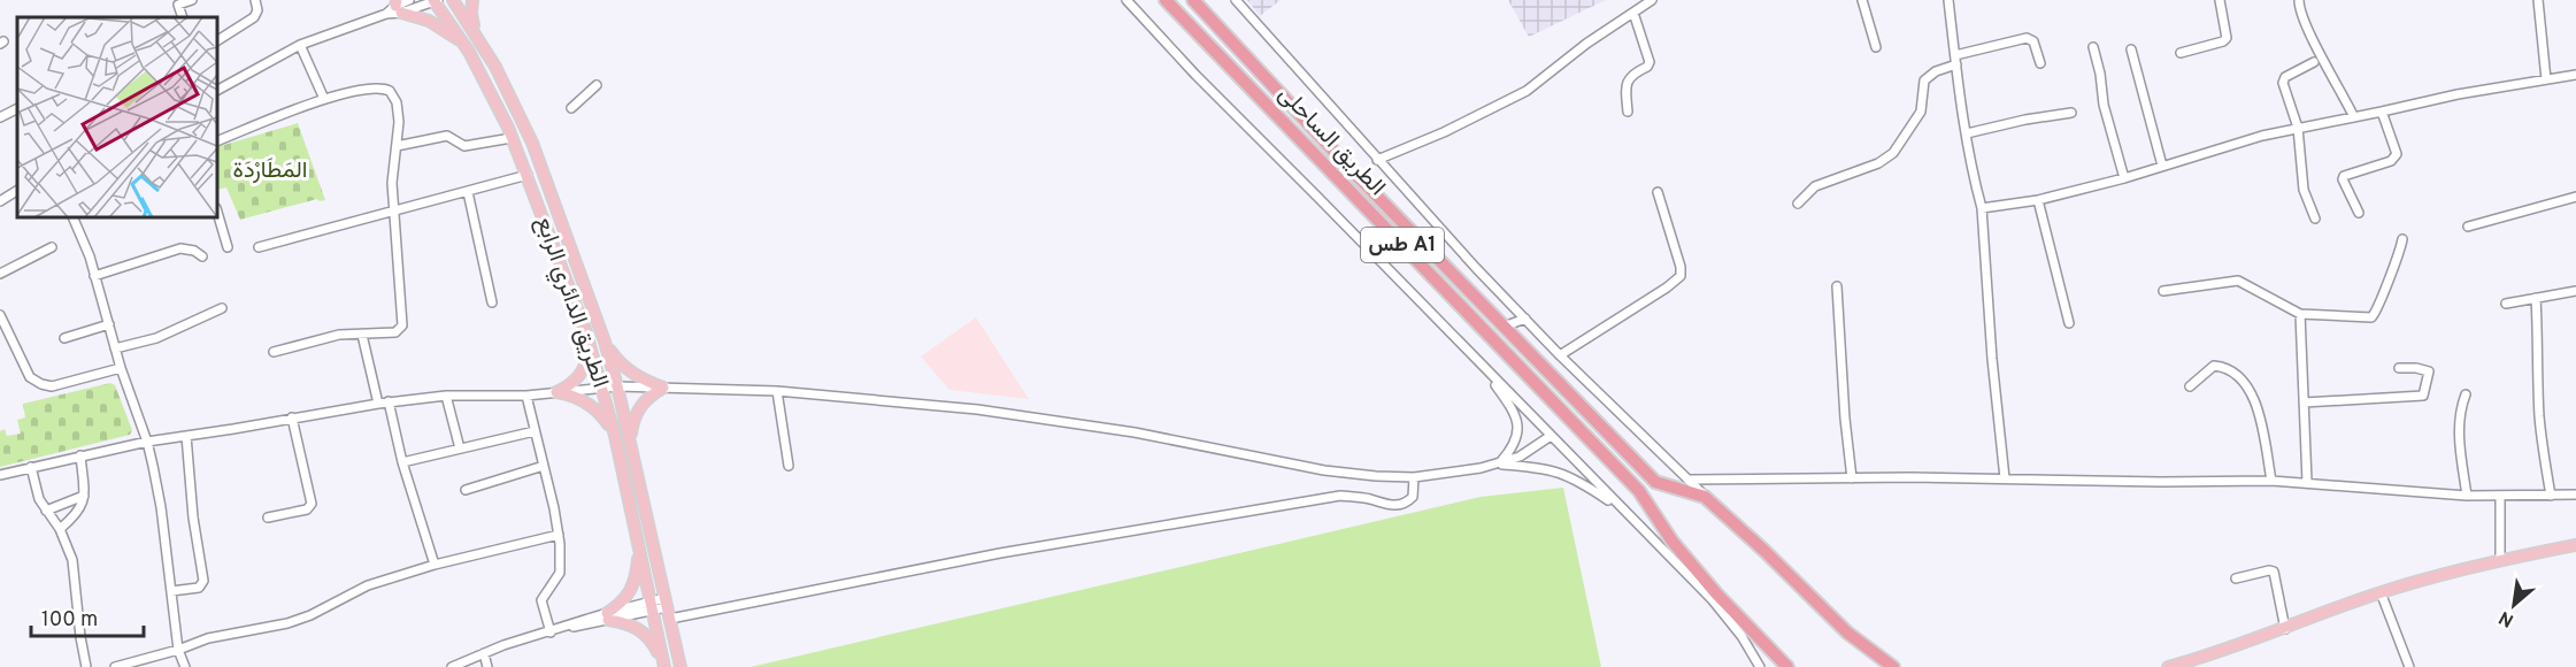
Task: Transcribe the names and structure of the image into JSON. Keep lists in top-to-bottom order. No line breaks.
{"streets":{"highway":["الطريق الساحلى","طس A1"],"main road":["الطريق الدائري الرابع"]},"parks":["المَطَارْدَة"],"scale_bar":"100 m","north":"bottom left"}
